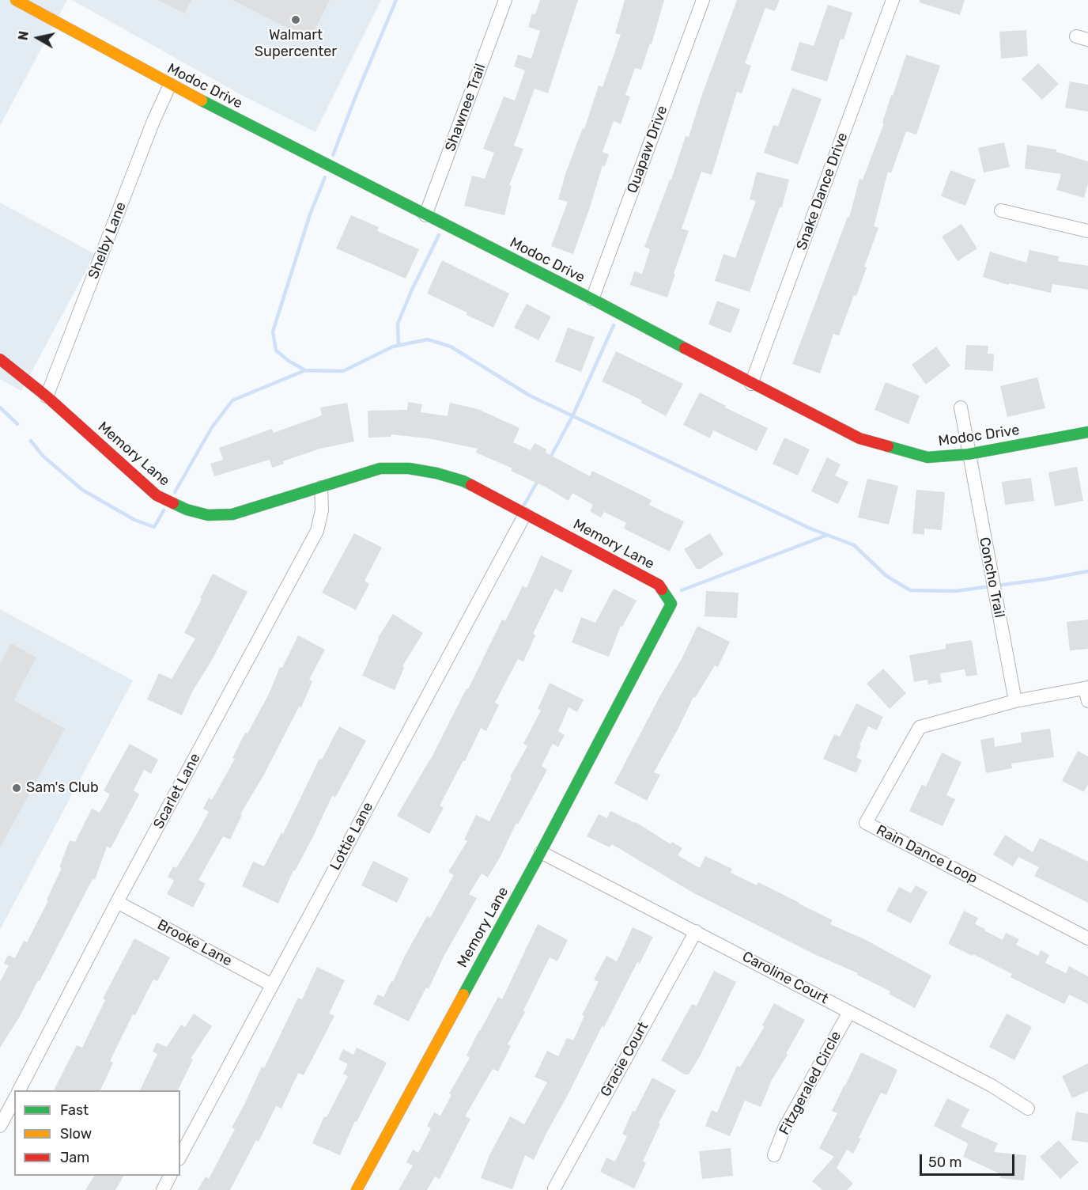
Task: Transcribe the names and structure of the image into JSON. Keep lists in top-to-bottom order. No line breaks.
{"streets":{"street":["Modoc Drive","Shawnee Trail","Quapaw Drive","Snake Dance Drive","Shelby Lane","Memory Lane","Concho Trail","Scarlet Lane","Lottie Lane","Rain Dance Loop","Brooke Lane","Caroline Court","Gracie Court","Fitzgeraled Circle"]},"crossings":[["Modoc Drive","Shawnee Trail"],["Modoc Drive","Quapaw Drive"],["Modoc Drive","Snake Dance Drive"],["Modoc Drive","Shelby Lane"],["Modoc Drive","Concho Trail"],["Shelby Lane","Memory Lane"],["Memory Lane","Scarlet Lane"],["Memory Lane","Lottie Lane"],["Memory Lane","Caroline Court"],["Concho Trail","Rain Dance Loop"],["Scarlet Lane","Brooke Lane"],["Lottie Lane","Brooke Lane"],["Caroline Court","Gracie Court"],["Caroline Court","Fitzgeraled Circle"]],"places":["Walmart Supercenter","Sam's Club"],"legend":["Fast","Slow","Jam"],"scale_bar":"50 m","north":"left"}
